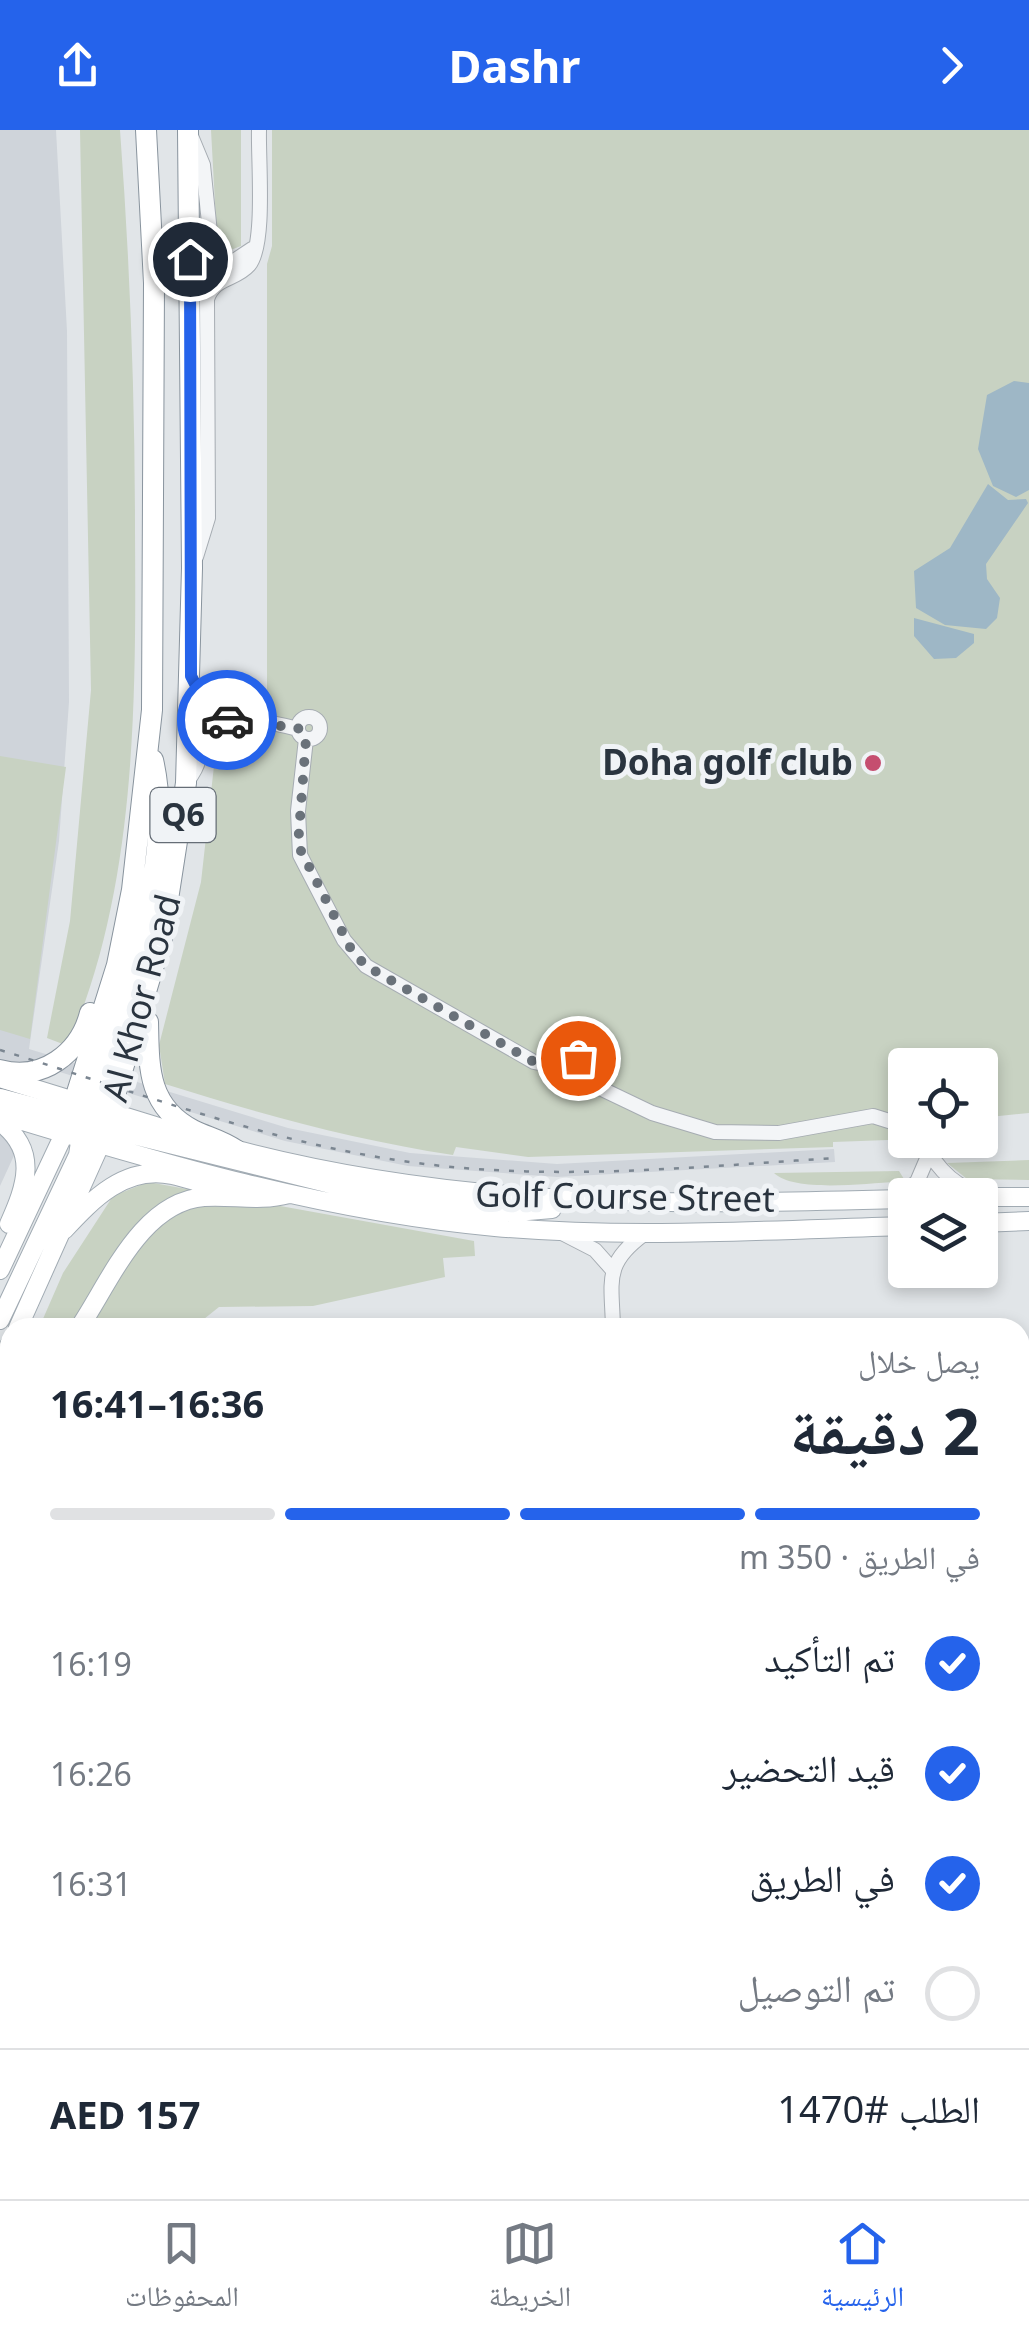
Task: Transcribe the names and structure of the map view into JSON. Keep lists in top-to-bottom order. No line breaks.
{"streets":{"highway":["Q6","Al Khor Road"],"main road":["Golf Course Street"]},"crossings":[["Al Khor Road","Golf Course Street"]],"places":["Doha golf club"],"page":{"header":"Dashr","heading":["2 دقيقة","يصل خلال","16:36–16:41"],"panel":["الطلب #1470","AED 157"],"bar":"في الطريق · 350 m","list":[["تم التأكيد","16:19"],["قيد التحضير","16:26"],["في الطريق","16:31"],"تم التوصيل"],"tabs":["الرئيسية","الخريطة","المحفوظات"]}}
